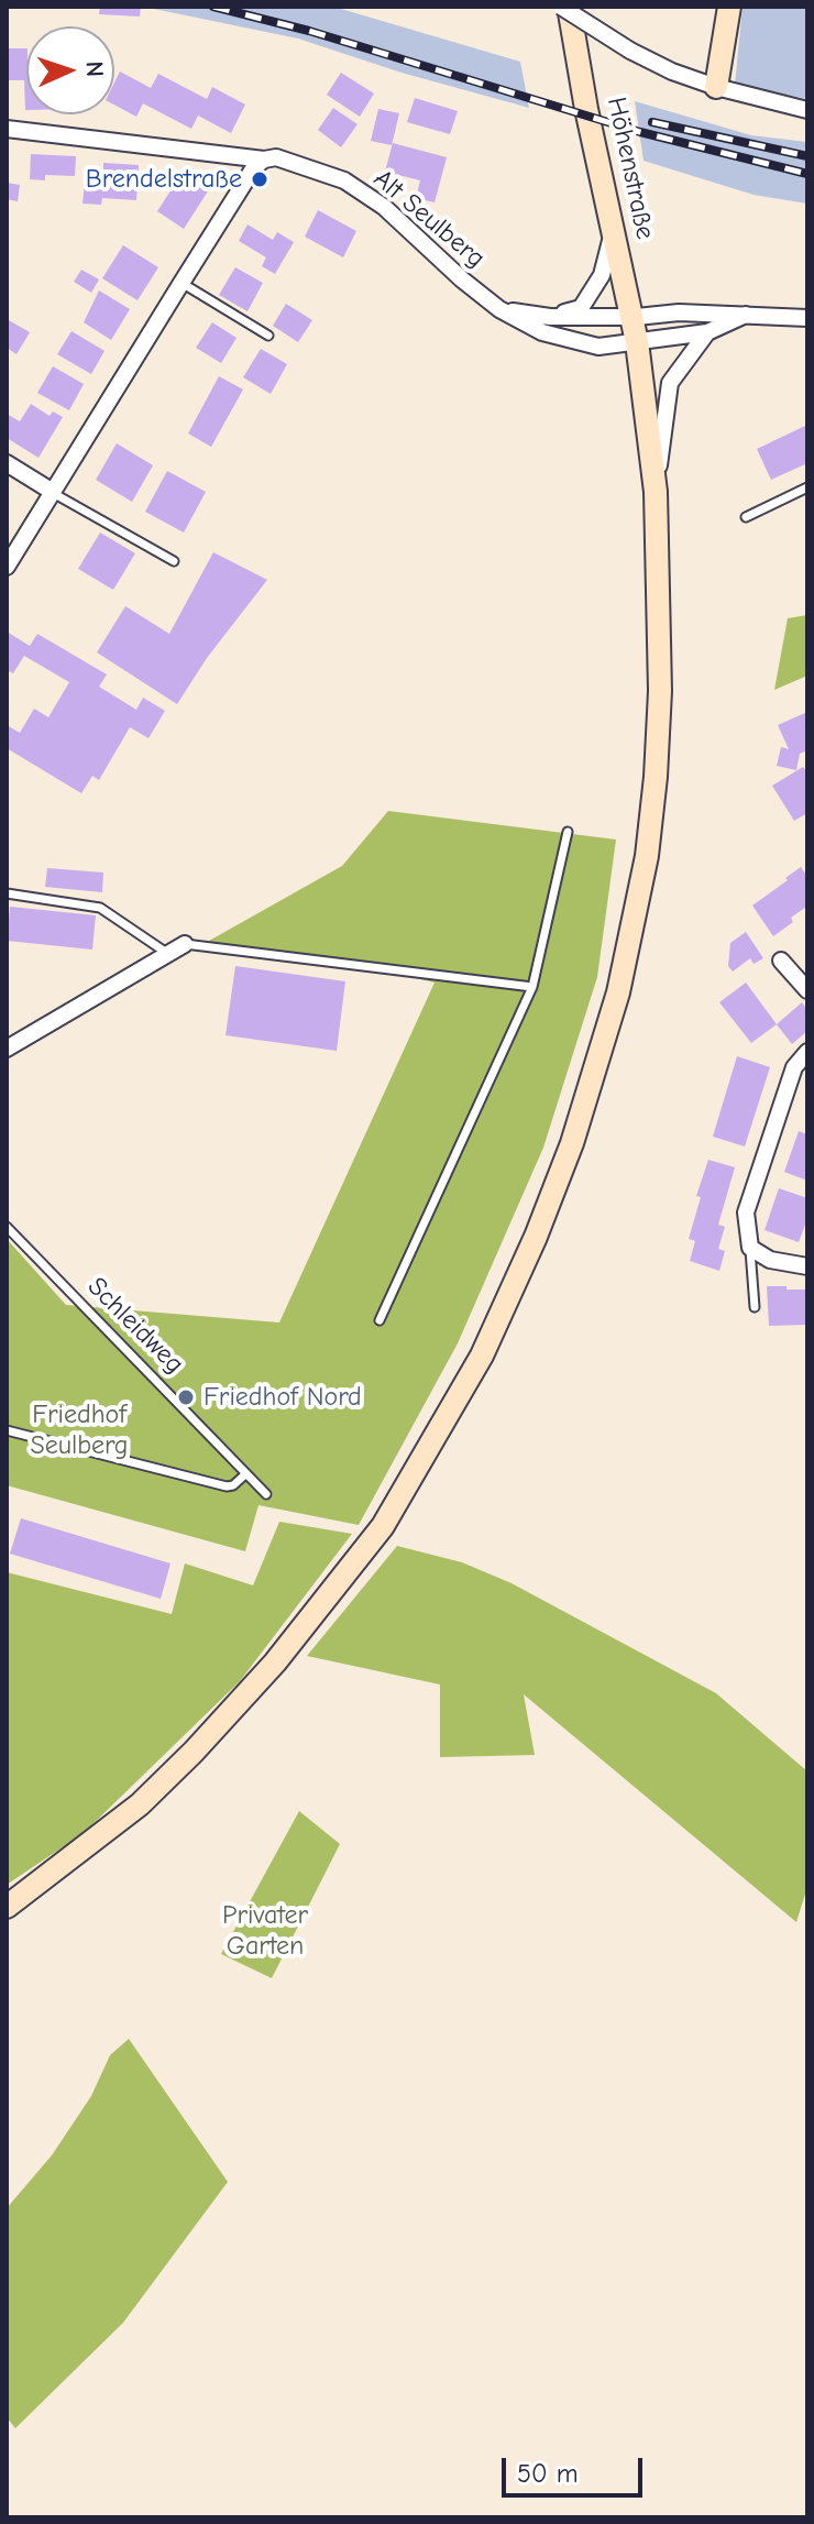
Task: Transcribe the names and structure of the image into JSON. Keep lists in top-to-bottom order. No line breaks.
{"streets":{"street":["Höhenstraße","Alt Seulberg"],"lane":["Schleidweg"]},"crossings":[["Höhenstraße","Alt Seulberg"]],"parks":["Friedhof Seulberg","Privater Garten"],"places":["Brendelstraße","Friedhof Nord"],"scale_bar":"50 m","north":"right"}
